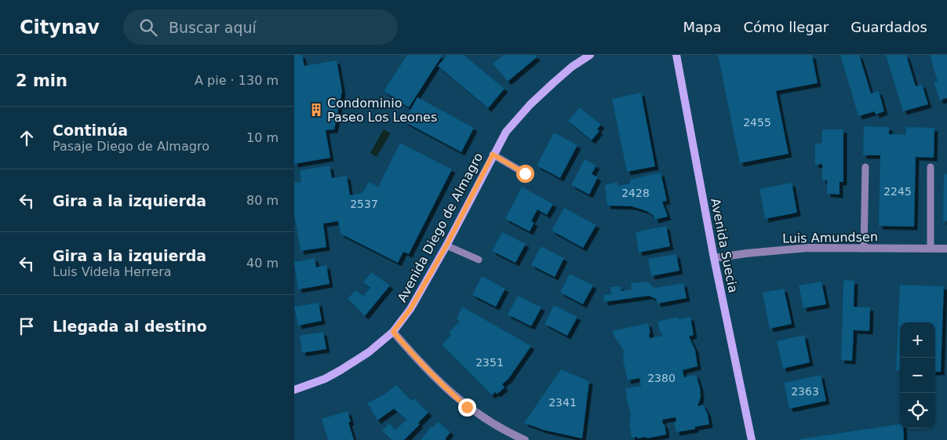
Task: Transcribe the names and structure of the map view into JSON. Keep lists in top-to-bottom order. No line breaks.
{"streets":{"street":["Avenida Diego de Almagro","Luis Amundsen","Avenida Suecia"]},"crossings":[["Luis Amundsen","Avenida Suecia"]],"places":{"building":["Condominio Paseo Los Leones"]},"house_numbers":["2455","2245","2428","2537","2351","2380","2363","2341"],"page":{"header":"Citynav","search":"Buscar aquí","nav":["Mapa","Cómo llegar","Guardados"],"heading":["2 min","A pie · 130 m"],"list":[["Continúa","Pasaje Diego de Almagro","10 m"],["Gira a la izquierda","80 m"],["Gira a la izquierda","Luis Videla Herrera","40 m"],"Llegada al destino"],"map_buttons":["+","−"]}}
